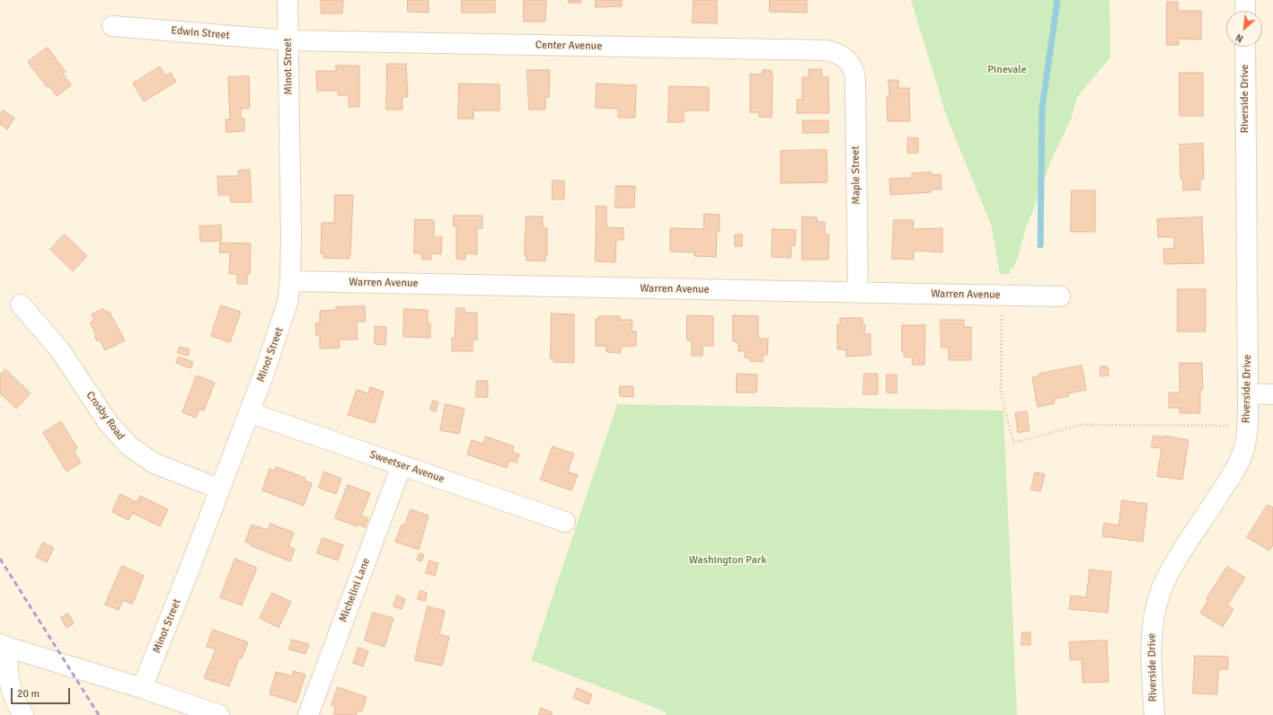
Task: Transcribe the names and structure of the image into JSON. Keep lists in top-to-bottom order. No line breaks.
{"streets":{"street":["Edwin Street","Center Avenue","Minot Street","Riverside Drive","Maple Street","Warren Avenue","Crosby Road","Sweetser Avenue","Michelini Lane"]},"crossings":[["Edwin Street","Center Avenue"],["Edwin Street","Minot Street"],["Center Avenue","Minot Street"],["Center Avenue","Maple Street"],["Minot Street","Warren Avenue"],["Minot Street","Crosby Road"],["Minot Street","Sweetser Avenue"],["Maple Street","Warren Avenue"],["Sweetser Avenue","Michelini Lane"]],"parks":["Pinevale","Washington Park"],"scale_bar":"20 m","north":"bottom left"}
